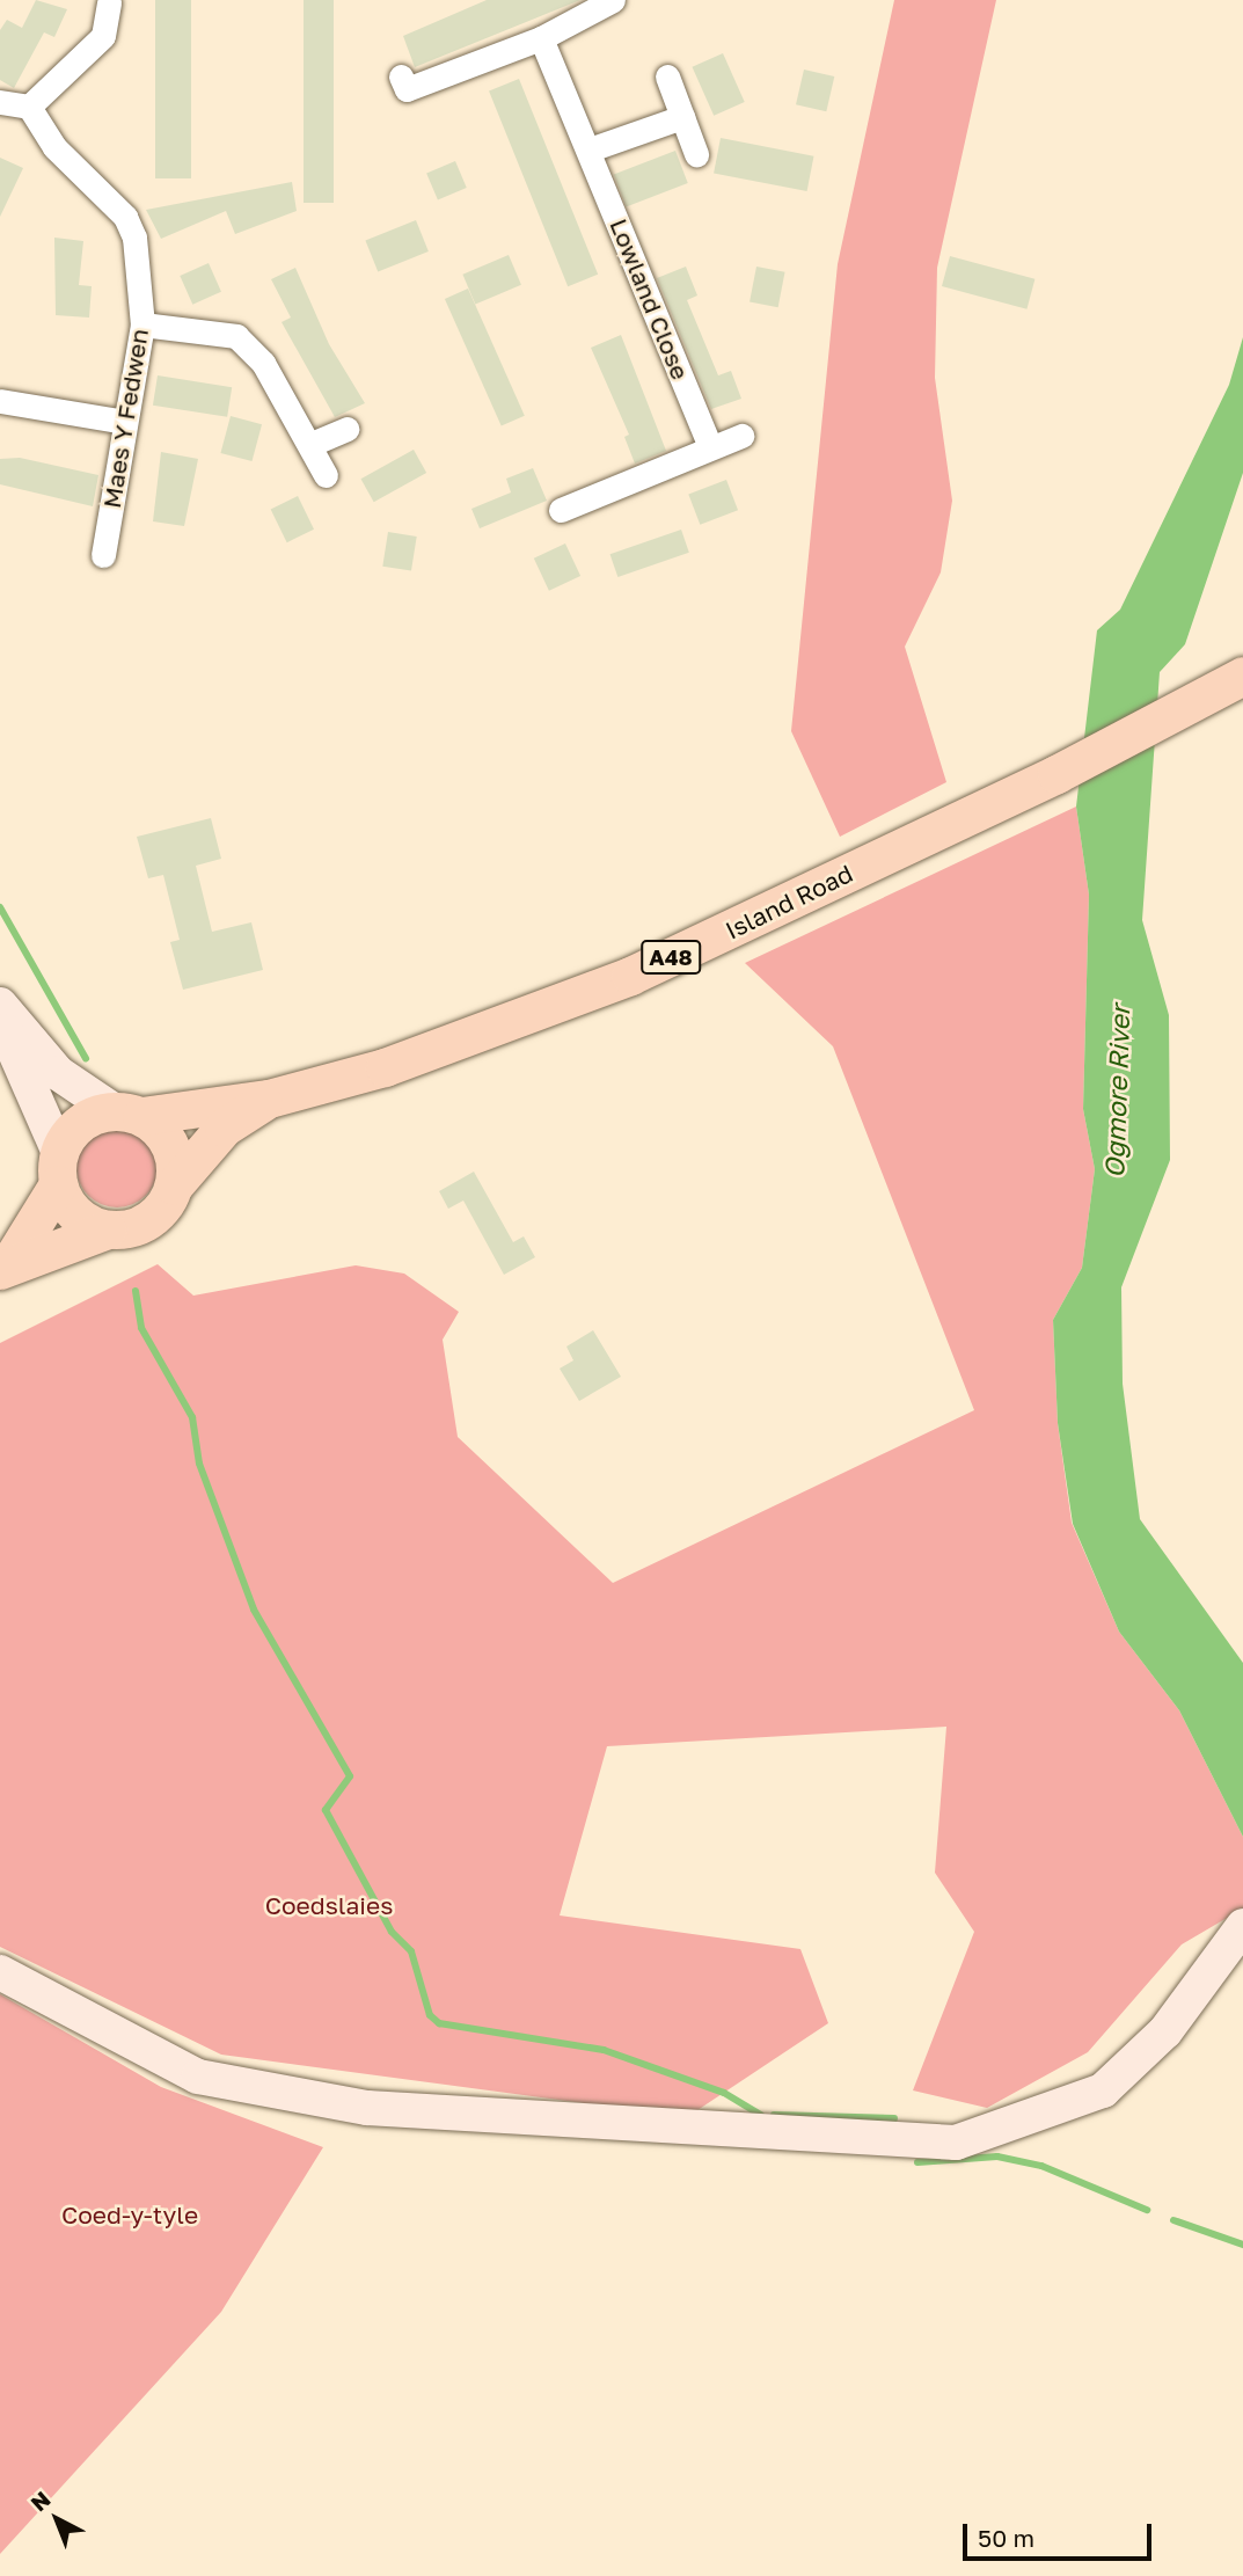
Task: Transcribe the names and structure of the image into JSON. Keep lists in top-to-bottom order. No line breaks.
{"streets":{"main road":["Island Road","A48"],"street":["Lowland Close","Maes Y Fedwen"]},"water":["Ogmore River"],"parks":["Coedslaies","Coed-y-tyle"],"scale_bar":"50 m","north":"top left"}
